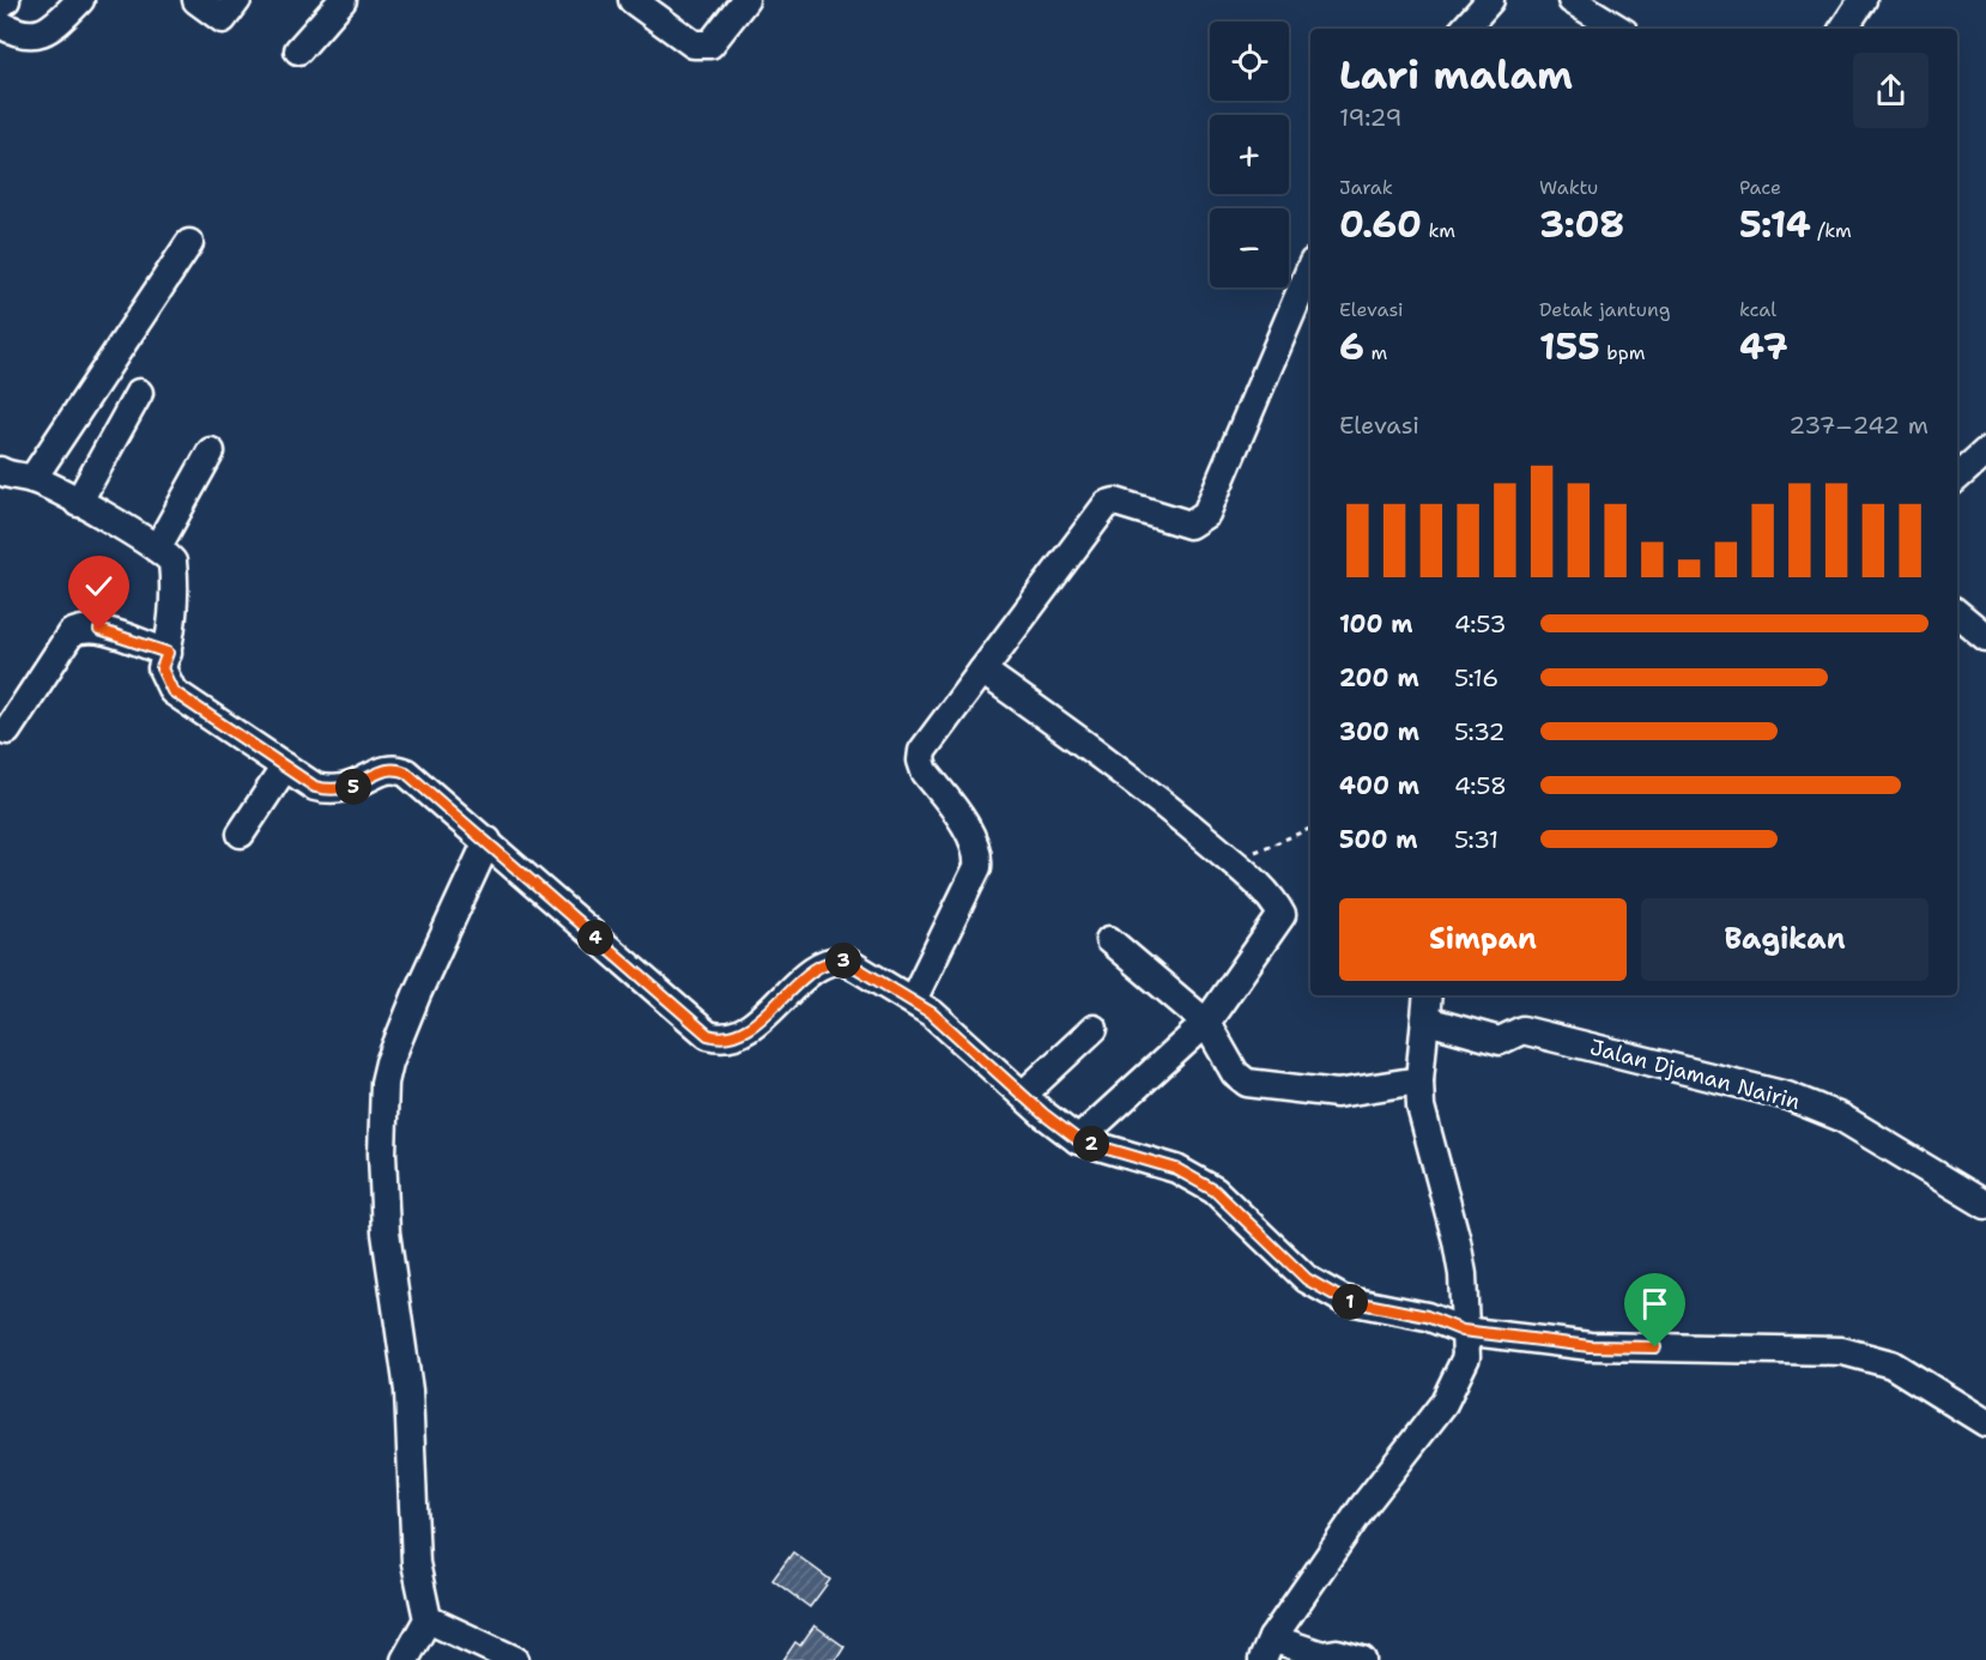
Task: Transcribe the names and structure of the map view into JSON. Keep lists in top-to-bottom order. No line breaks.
{"streets":{"street":["Jalan Djaman Nairin"]},"page":{"map_buttons":["+","−"],"heading":["Lari malam","19:29"],"stats":[["Jarak","0.60 km"],["Waktu","3:08"],["Pace","5:14 /km"],["Elevasi","6 m"],["Detak jantung","155 bpm"],["kcal","47"]],"chart":["Elevasi","237–242 m"],"list":[{"name":"100 m","note":"4:53"},{"name":"200 m","note":"5:16"},{"name":"300 m","note":"5:32"},{"name":"400 m","note":"4:58"},{"name":"500 m","note":"5:31"}],"pins":["5","4","3","2","1"],"buttons":["Simpan","Bagikan"]}}
